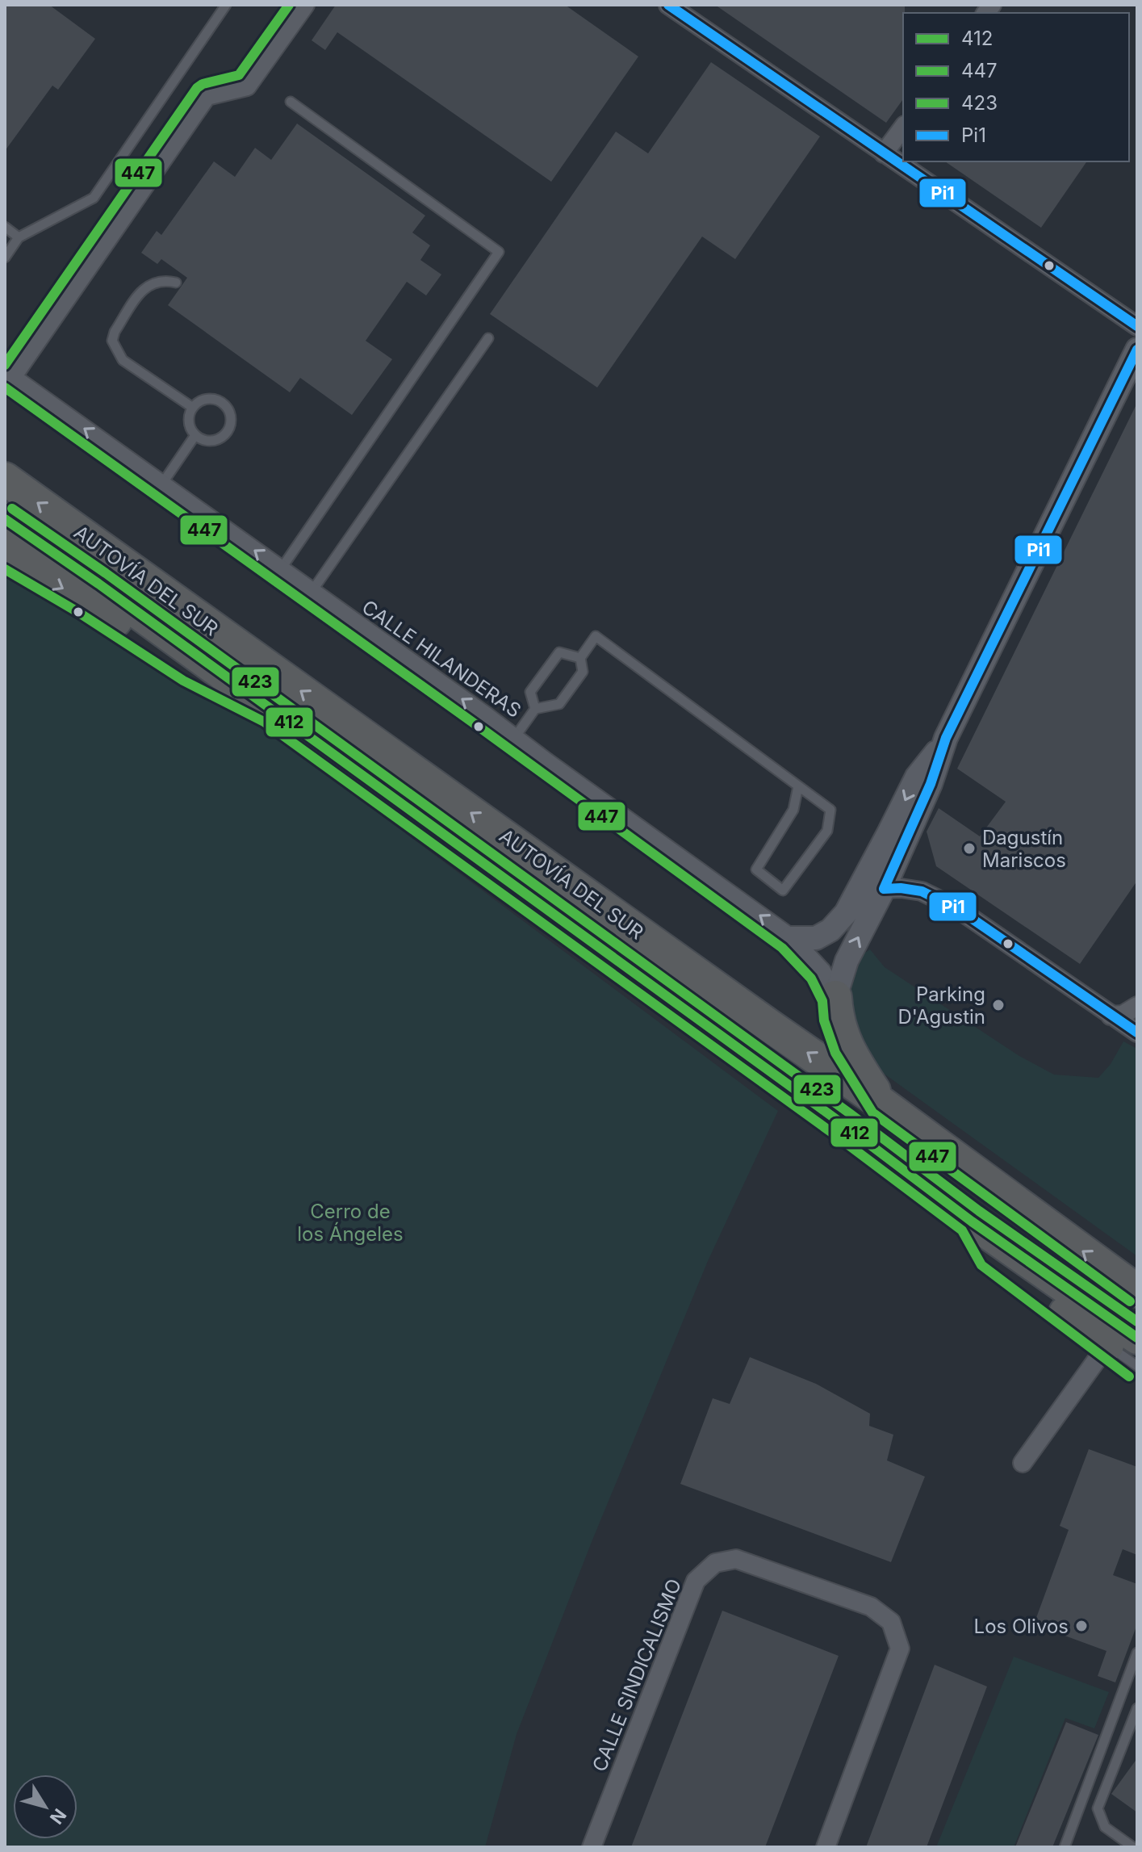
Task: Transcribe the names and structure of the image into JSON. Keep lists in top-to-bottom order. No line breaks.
{"streets":{"highway":["AUTOVÍA DEL SUR"],"street":["CALLE HILANDERAS","CALLE SINDICALISMO"]},"one_way":["CALLE HILANDERAS"],"parks":["Cerro de los Ángeles"],"places":["Dagustín Mariscos","Parking D'Agustin","Los Olivos"],"lines":["transit line 447","transit line Pi1","transit line 423","transit line 412"],"legend":["412","447","423","Pi1"],"north":"bottom right"}
